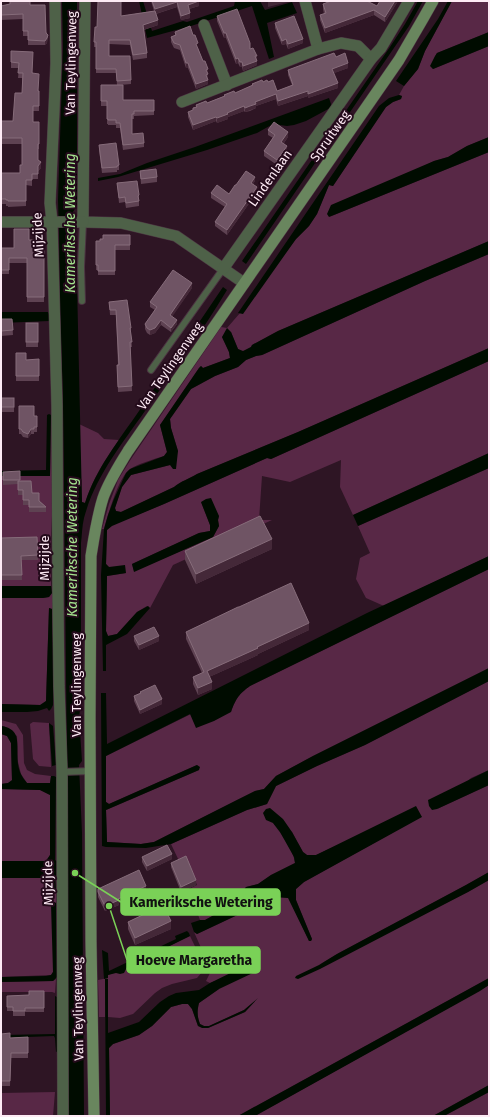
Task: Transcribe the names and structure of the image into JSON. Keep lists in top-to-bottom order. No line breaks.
{"streets":{"main road":["Van Teylingenweg","Spruitweg"],"street":["Lindenlaan","Mijzijde"]},"crossings":[["Van Teylingenweg","Spruitweg"]],"water":["Kameriksche Wetering"],"places":["Kameriksche Wetering","Hoeve Margaretha"]}
